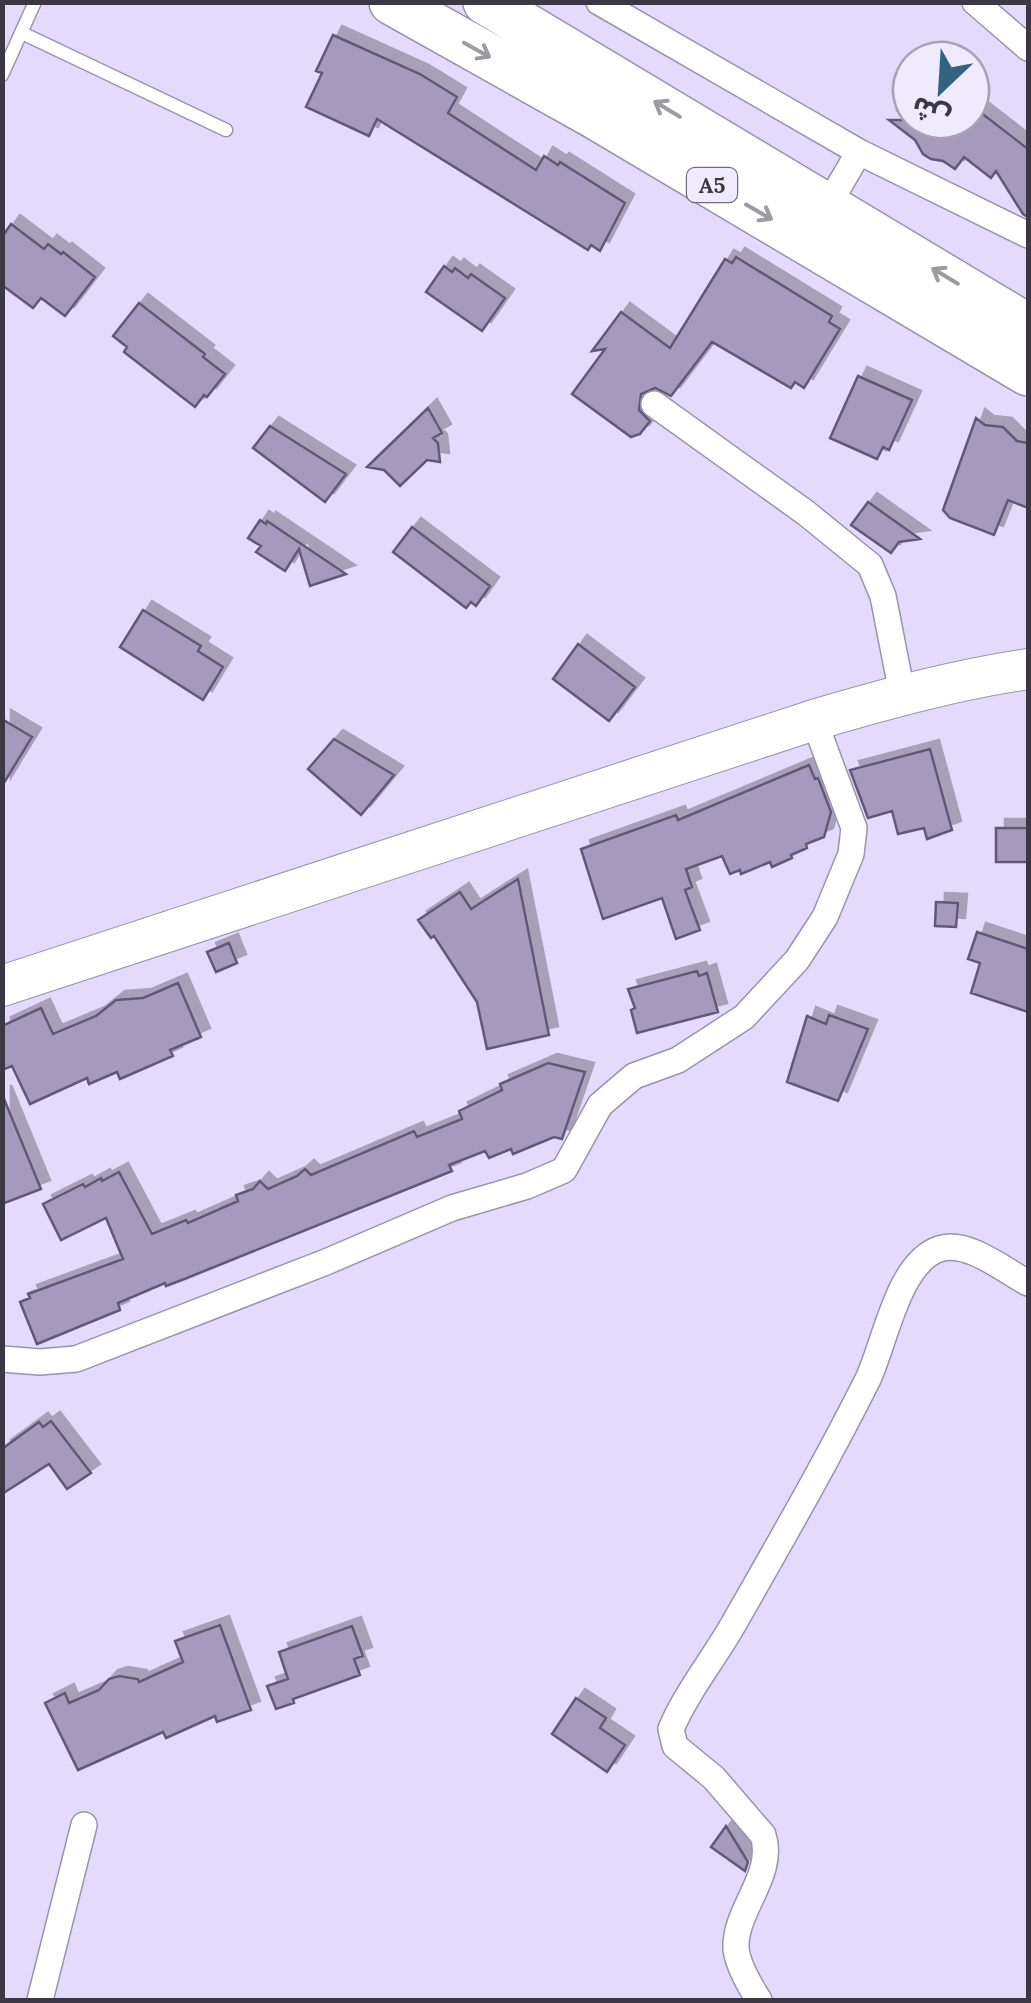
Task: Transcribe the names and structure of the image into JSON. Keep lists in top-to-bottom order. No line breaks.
{"streets":{"highway":["A5"]},"north":"bottom left"}
